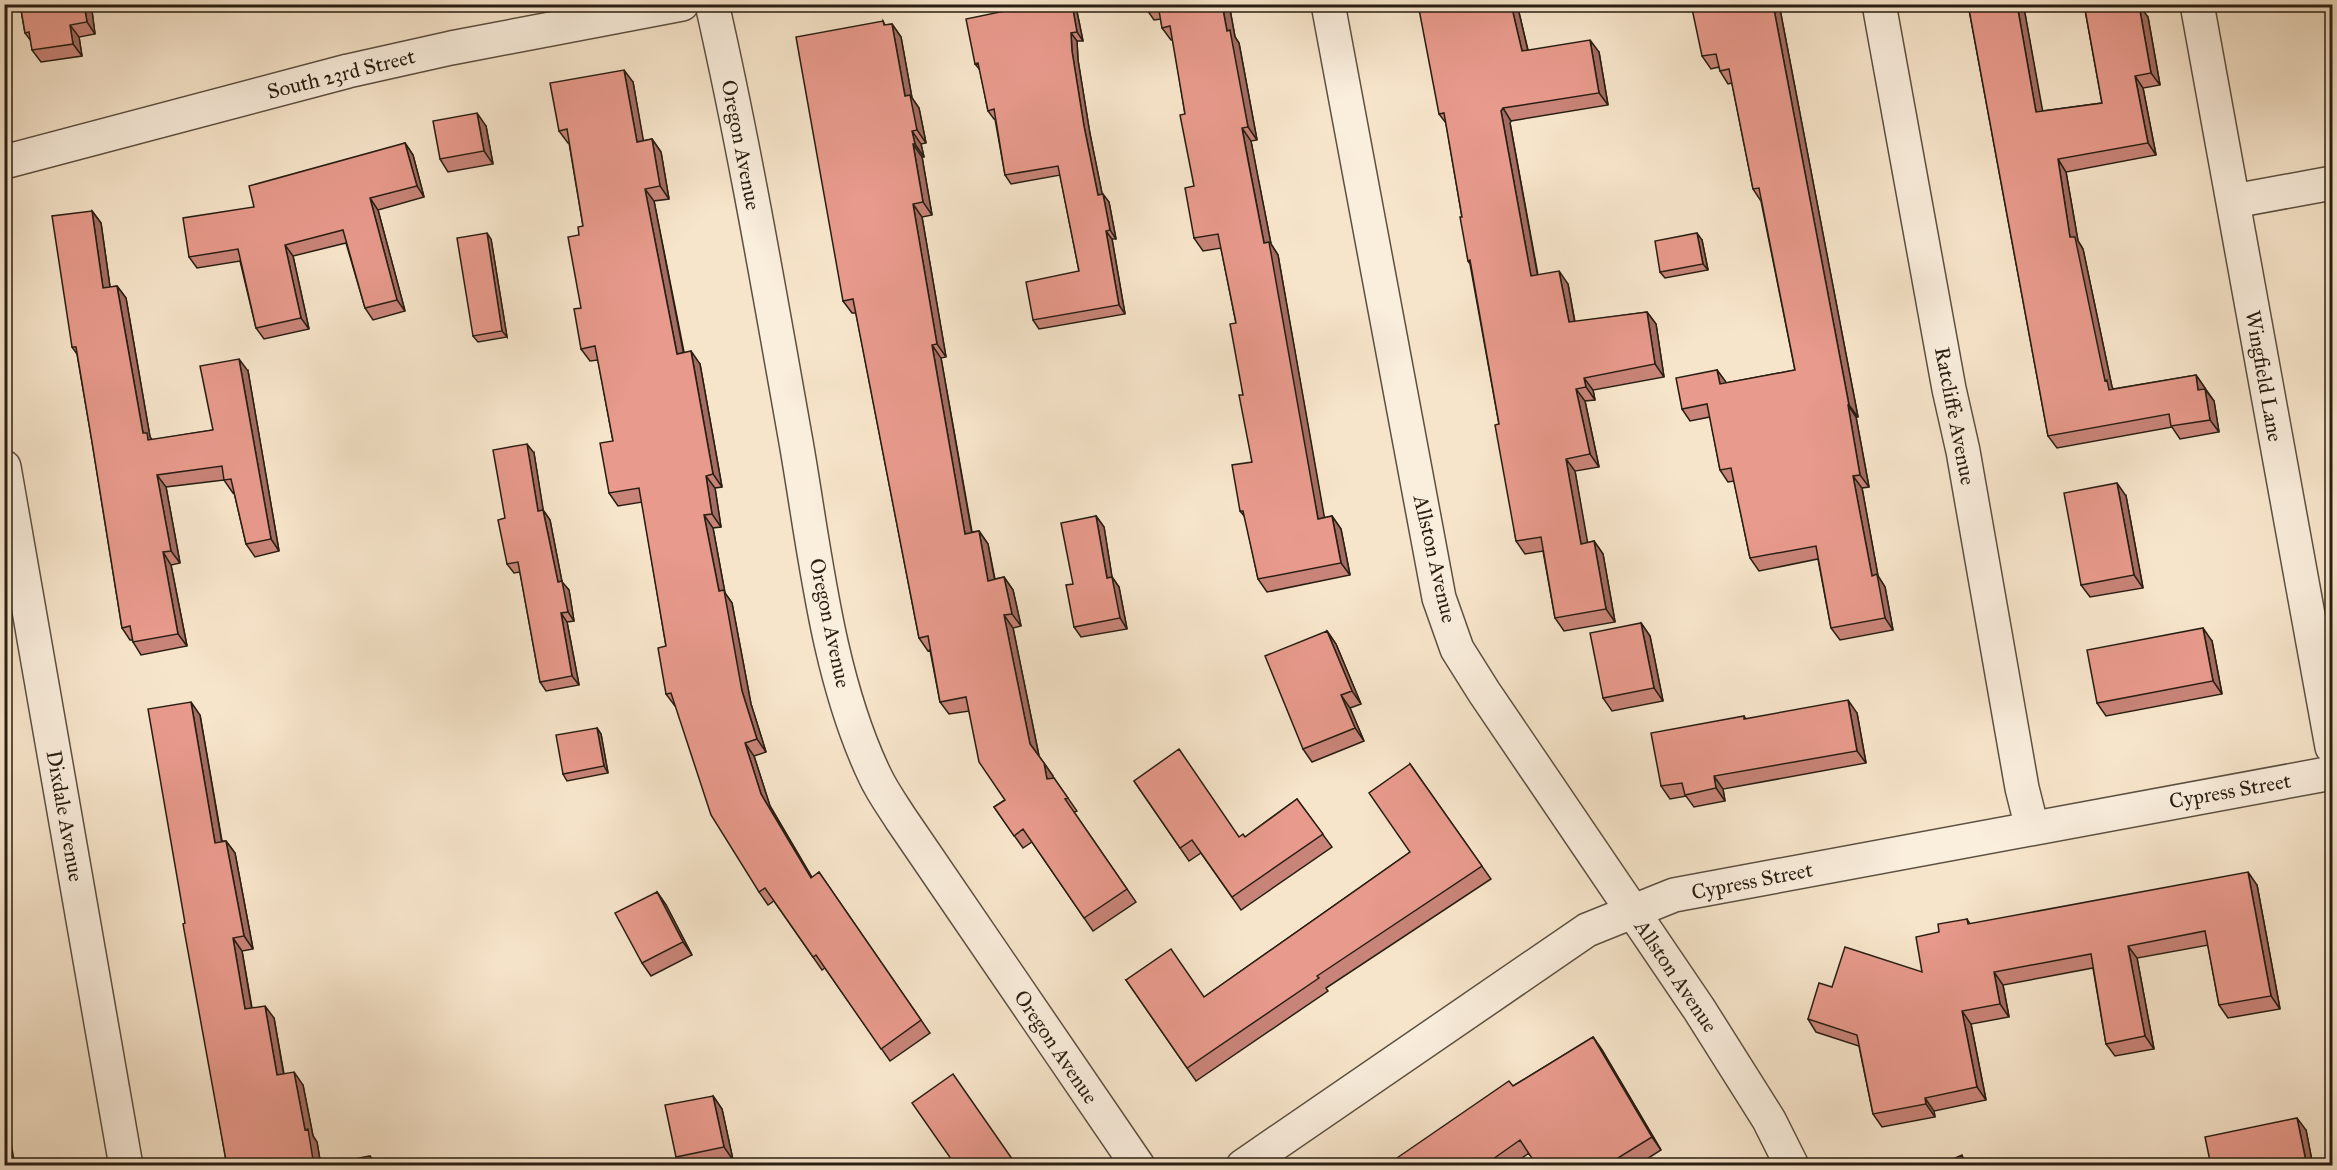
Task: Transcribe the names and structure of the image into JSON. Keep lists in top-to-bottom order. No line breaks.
{"streets":{"street":["South 23rd Street","Oregon Avenue","Wingfield Lane","Ratcliffe Avenue","Allston Avenue","Cypress Street","Dixdale Avenue"]},"crossings":[["Ratcliffe Avenue","Cypress Street"],["Allston Avenue","Cypress Street"]]}
